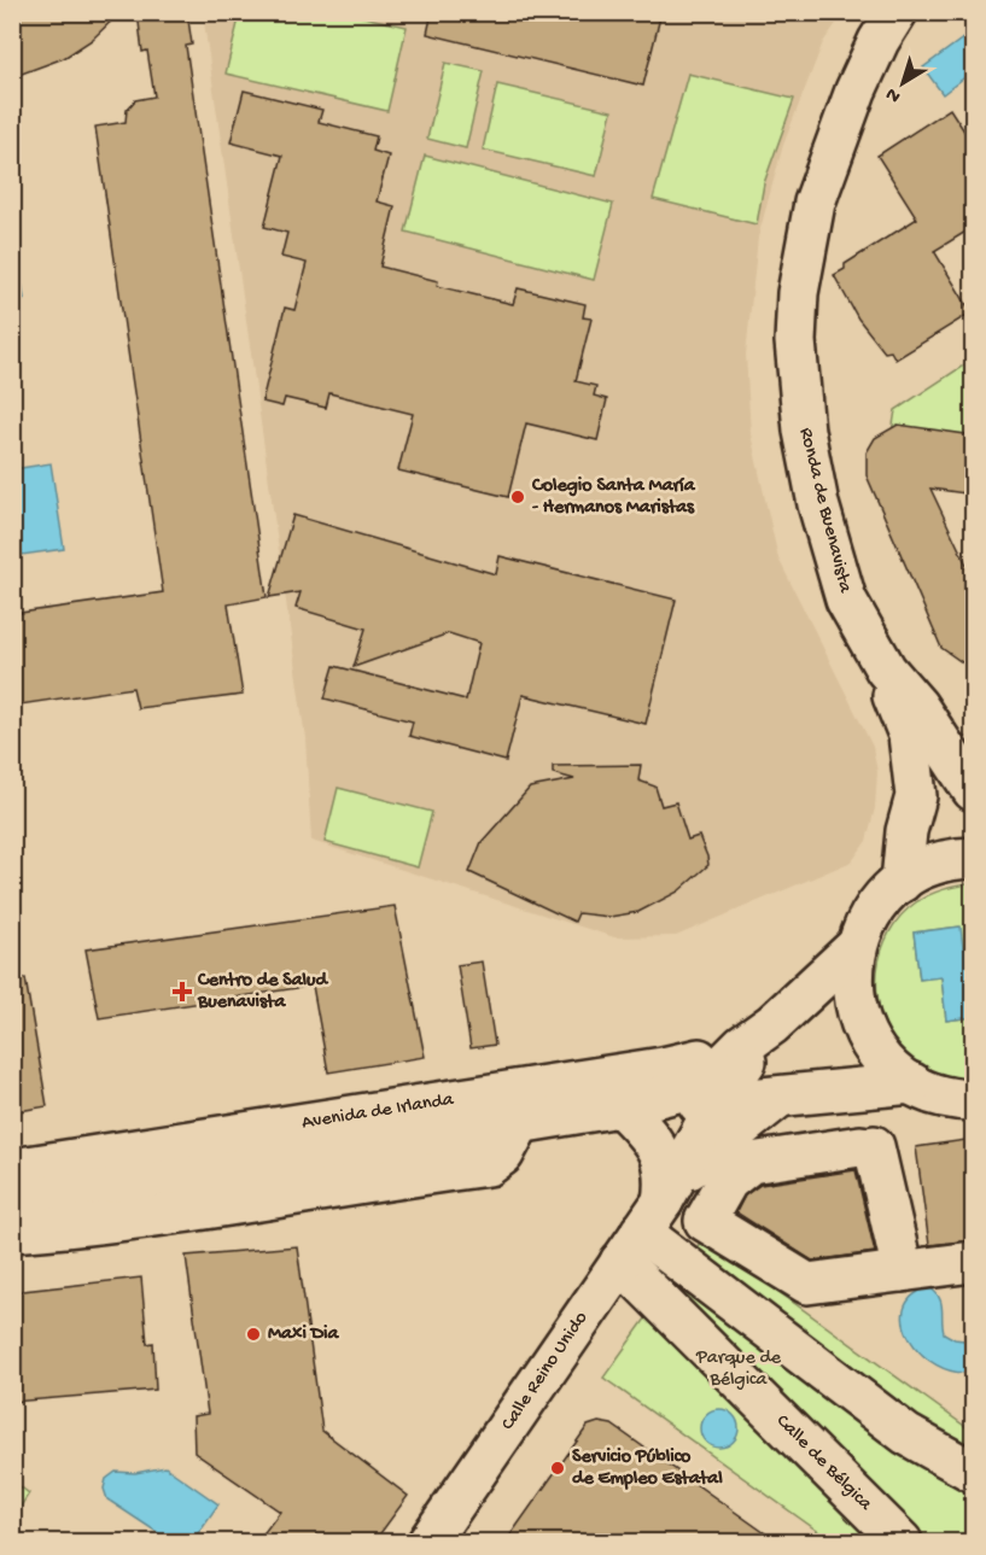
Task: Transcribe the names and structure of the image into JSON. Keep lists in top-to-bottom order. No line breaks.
{"streets":{"street":["Ronda de Buenavista","Avenida de Irlanda","Calle Reino Unido","Calle de Bélgica"]},"crossings":[["Avenida de Irlanda","Calle Reino Unido"],["Calle Reino Unido","Calle de Bélgica"]],"parks":["Parque de Bélgica"],"places":{"other":["Colegio Santa María - Hermanos Maristas","Maxi Dia","Servicio Público de Empleo Estatal"],"health":["Centro de Salud Buenavista"]},"north":"bottom left"}
